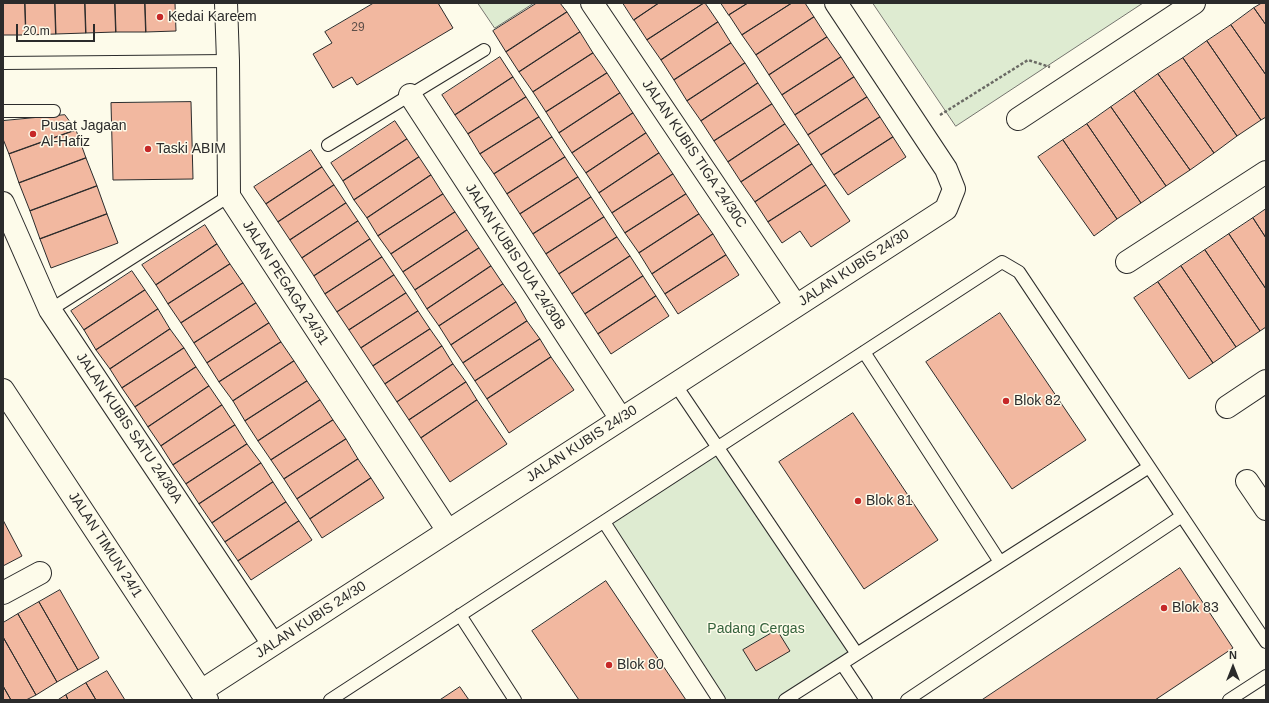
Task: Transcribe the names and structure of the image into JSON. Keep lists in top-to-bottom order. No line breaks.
{"streets":{"street":["JALAN KUBIS TIGA 24/30C","JALAN KUBIS DUA 24/30B","JALAN KUBIS 24/30","JALAN PEGAGA 24/31","JALAN KUBIS SATU 24/30A","JALAN TIMUN 24/1"]},"crossings":[["JALAN KUBIS TIGA 24/30C","JALAN KUBIS 24/30"],["JALAN KUBIS DUA 24/30B","JALAN KUBIS 24/30"],["JALAN KUBIS 24/30","JALAN PEGAGA 24/31"],["JALAN KUBIS 24/30","JALAN KUBIS SATU 24/30A"],["JALAN KUBIS 24/30","JALAN TIMUN 24/1"]],"parks":["Padang Cergas"],"places":["Kedai Kareem","Pusat Jagaan Al-Hafiz","Taski ABIM","Blok 82","Blok 81","Blok 83","Blok 80"],"house_numbers":["29"],"scale_bar":"20 m","north":"top"}
